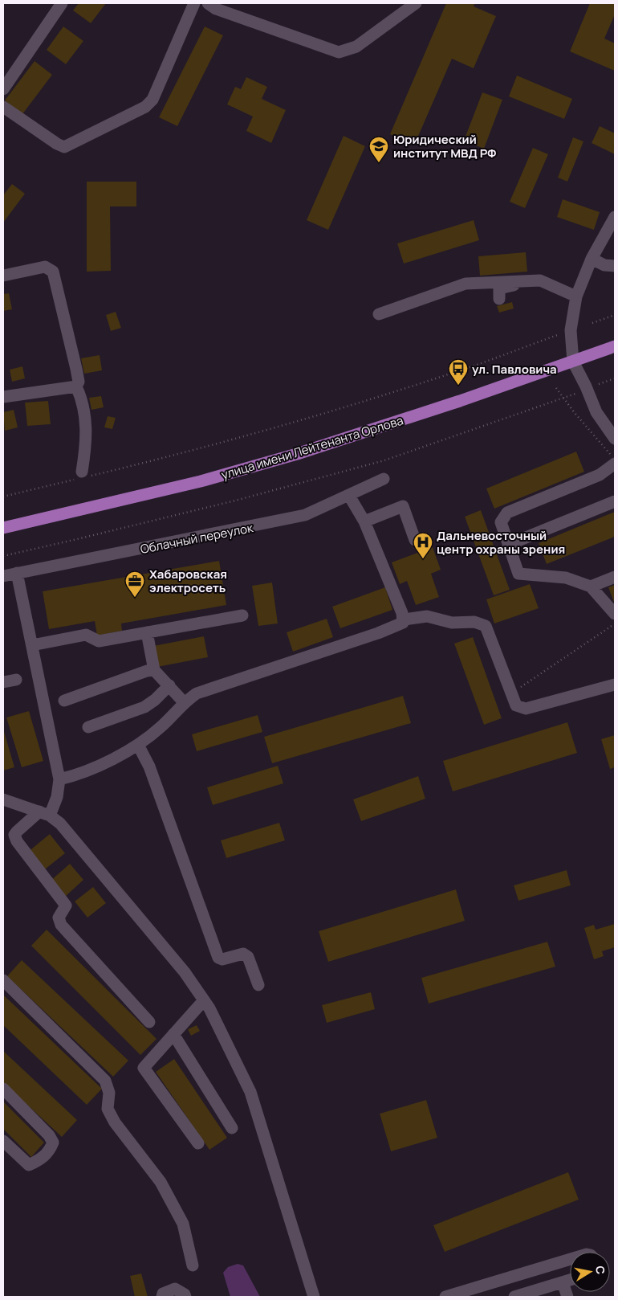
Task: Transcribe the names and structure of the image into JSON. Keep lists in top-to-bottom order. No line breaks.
{"streets":{"main road":["улица имени Лейтенанта Орлова"],"street":["Облачный переулок"]},"places":{"school or university":["Юридический институт МВД РФ"],"bus stop":["ул. Павловича"],"hospital":["Дальневосточный центр охраны зрения"],"office":["Хабаровская электросеть"]},"north":"right"}
